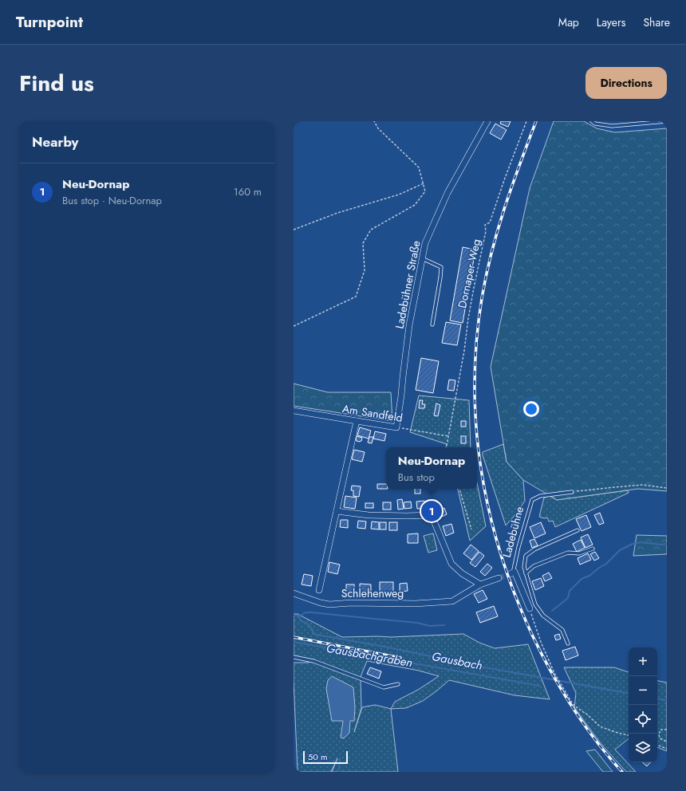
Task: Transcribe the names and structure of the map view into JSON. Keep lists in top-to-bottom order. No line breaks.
{"streets":{"street":["Ladebühner Straße","Am Sandfeld","Ladebühne","Schlehenweg"],"path":["Dornaper Weg"]},"crossings":[["Dornaper Weg","Am Sandfeld"],["Ladebühner Straße","Am Sandfeld"]],"water":["Gausbachgraben","Gausbach"],"scale_bar":"50 m","page":{"header":"Turnpoint","nav":["Map","Layers","Share"],"title":"Find us","buttons":"Directions","heading":"Nearby","list":[{"mark":"1","name":"Neu-Dornap","note":"Bus stop · Neu-Dornap","value":"160 m"}],"popup":["Neu-Dornap","Bus stop"],"pins":"1","map_buttons":["+","−"],"scale":"50 m"}}
